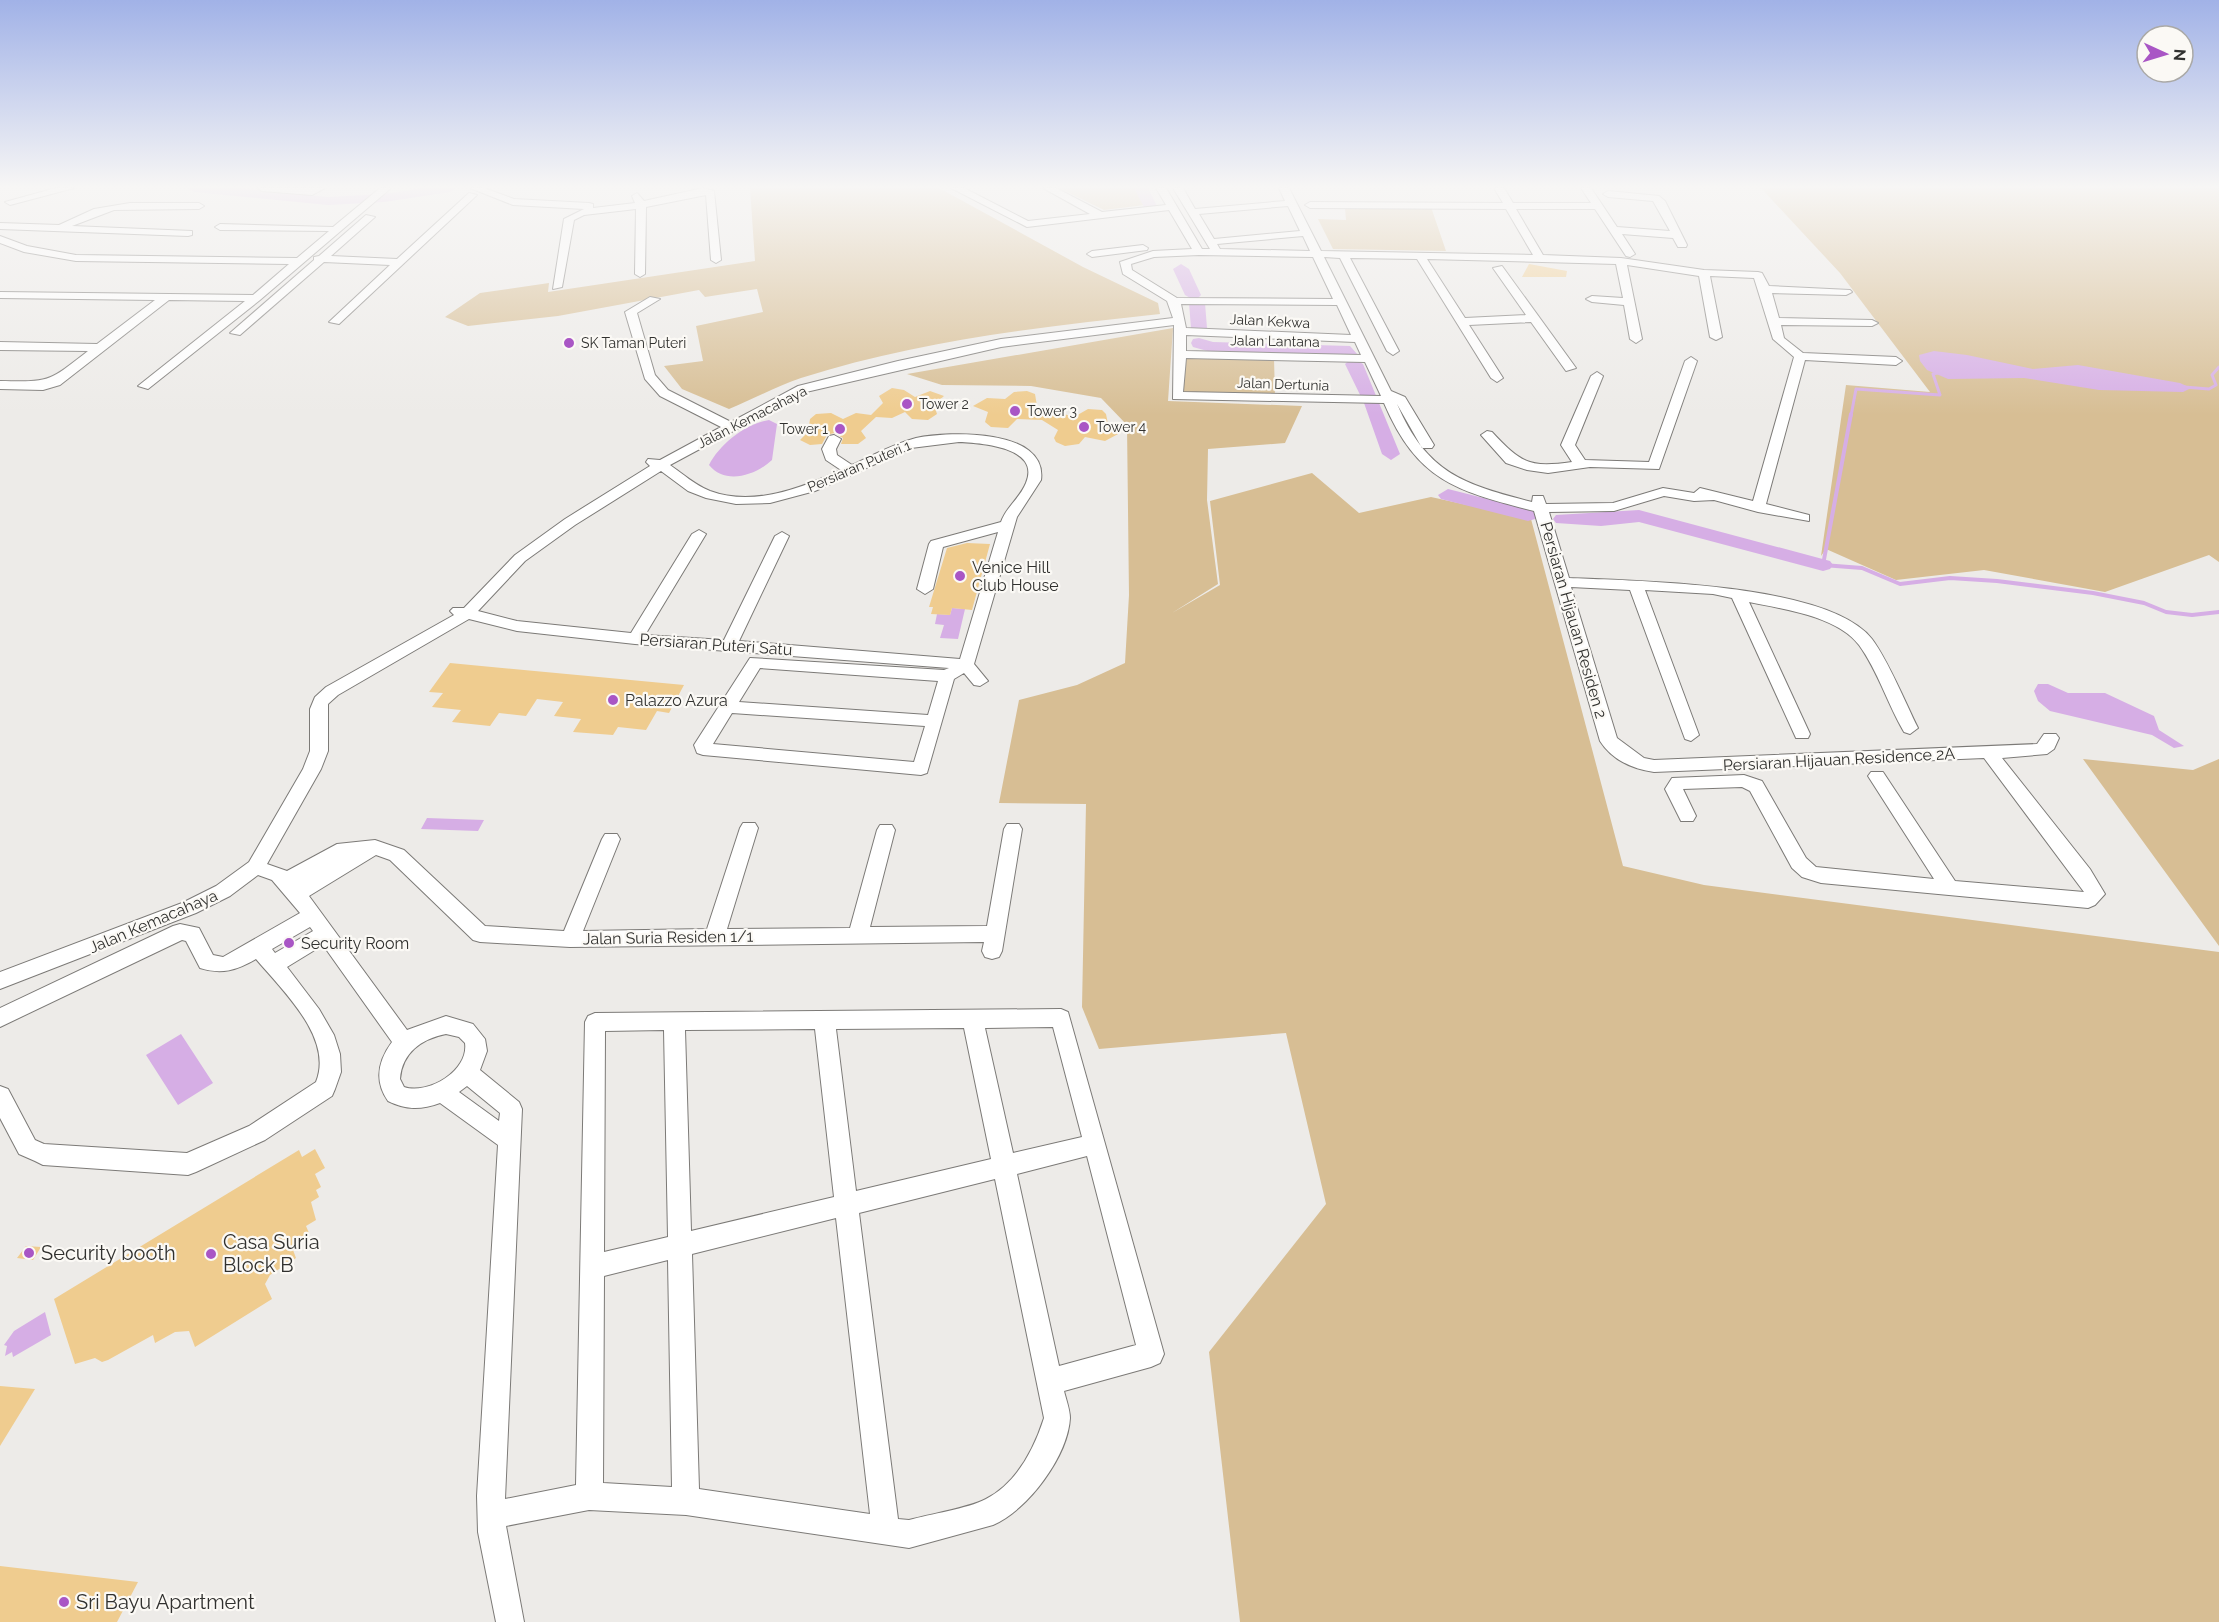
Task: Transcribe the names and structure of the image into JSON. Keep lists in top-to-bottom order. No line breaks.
{"streets":{"street":["Jalan Kekwa","Jalan Lantana","Jalan Dertunia","Jalan Kemacahaya","Persiaran Puteri 1","Persiaran Hijauan Residen 2","Persiaran Puteri Satu","Persiaran Hijauan Residence 2A","Jalan Suria Residen 1/1"]},"crossings":[["Jalan Kekwa","Jalan Kemacahaya"],["Jalan Lantana","Jalan Dertunia"],["Jalan Kemacahaya","Persiaran Puteri 1"],["Jalan Kemacahaya","Persiaran Puteri Satu"],["Persiaran Puteri 1","Persiaran Puteri Satu"],["Persiaran Hijauan Residen 2","Persiaran Hijauan Residence 2A"]],"places":["SK Taman Puteri","Tower 2","Tower 3","Tower 4","Tower 1","Venice Hill Club House","Palazzo Azura","Security Room","Security booth","Casa Suria Block B","Sri Bayu Apartment"],"north":"right"}
